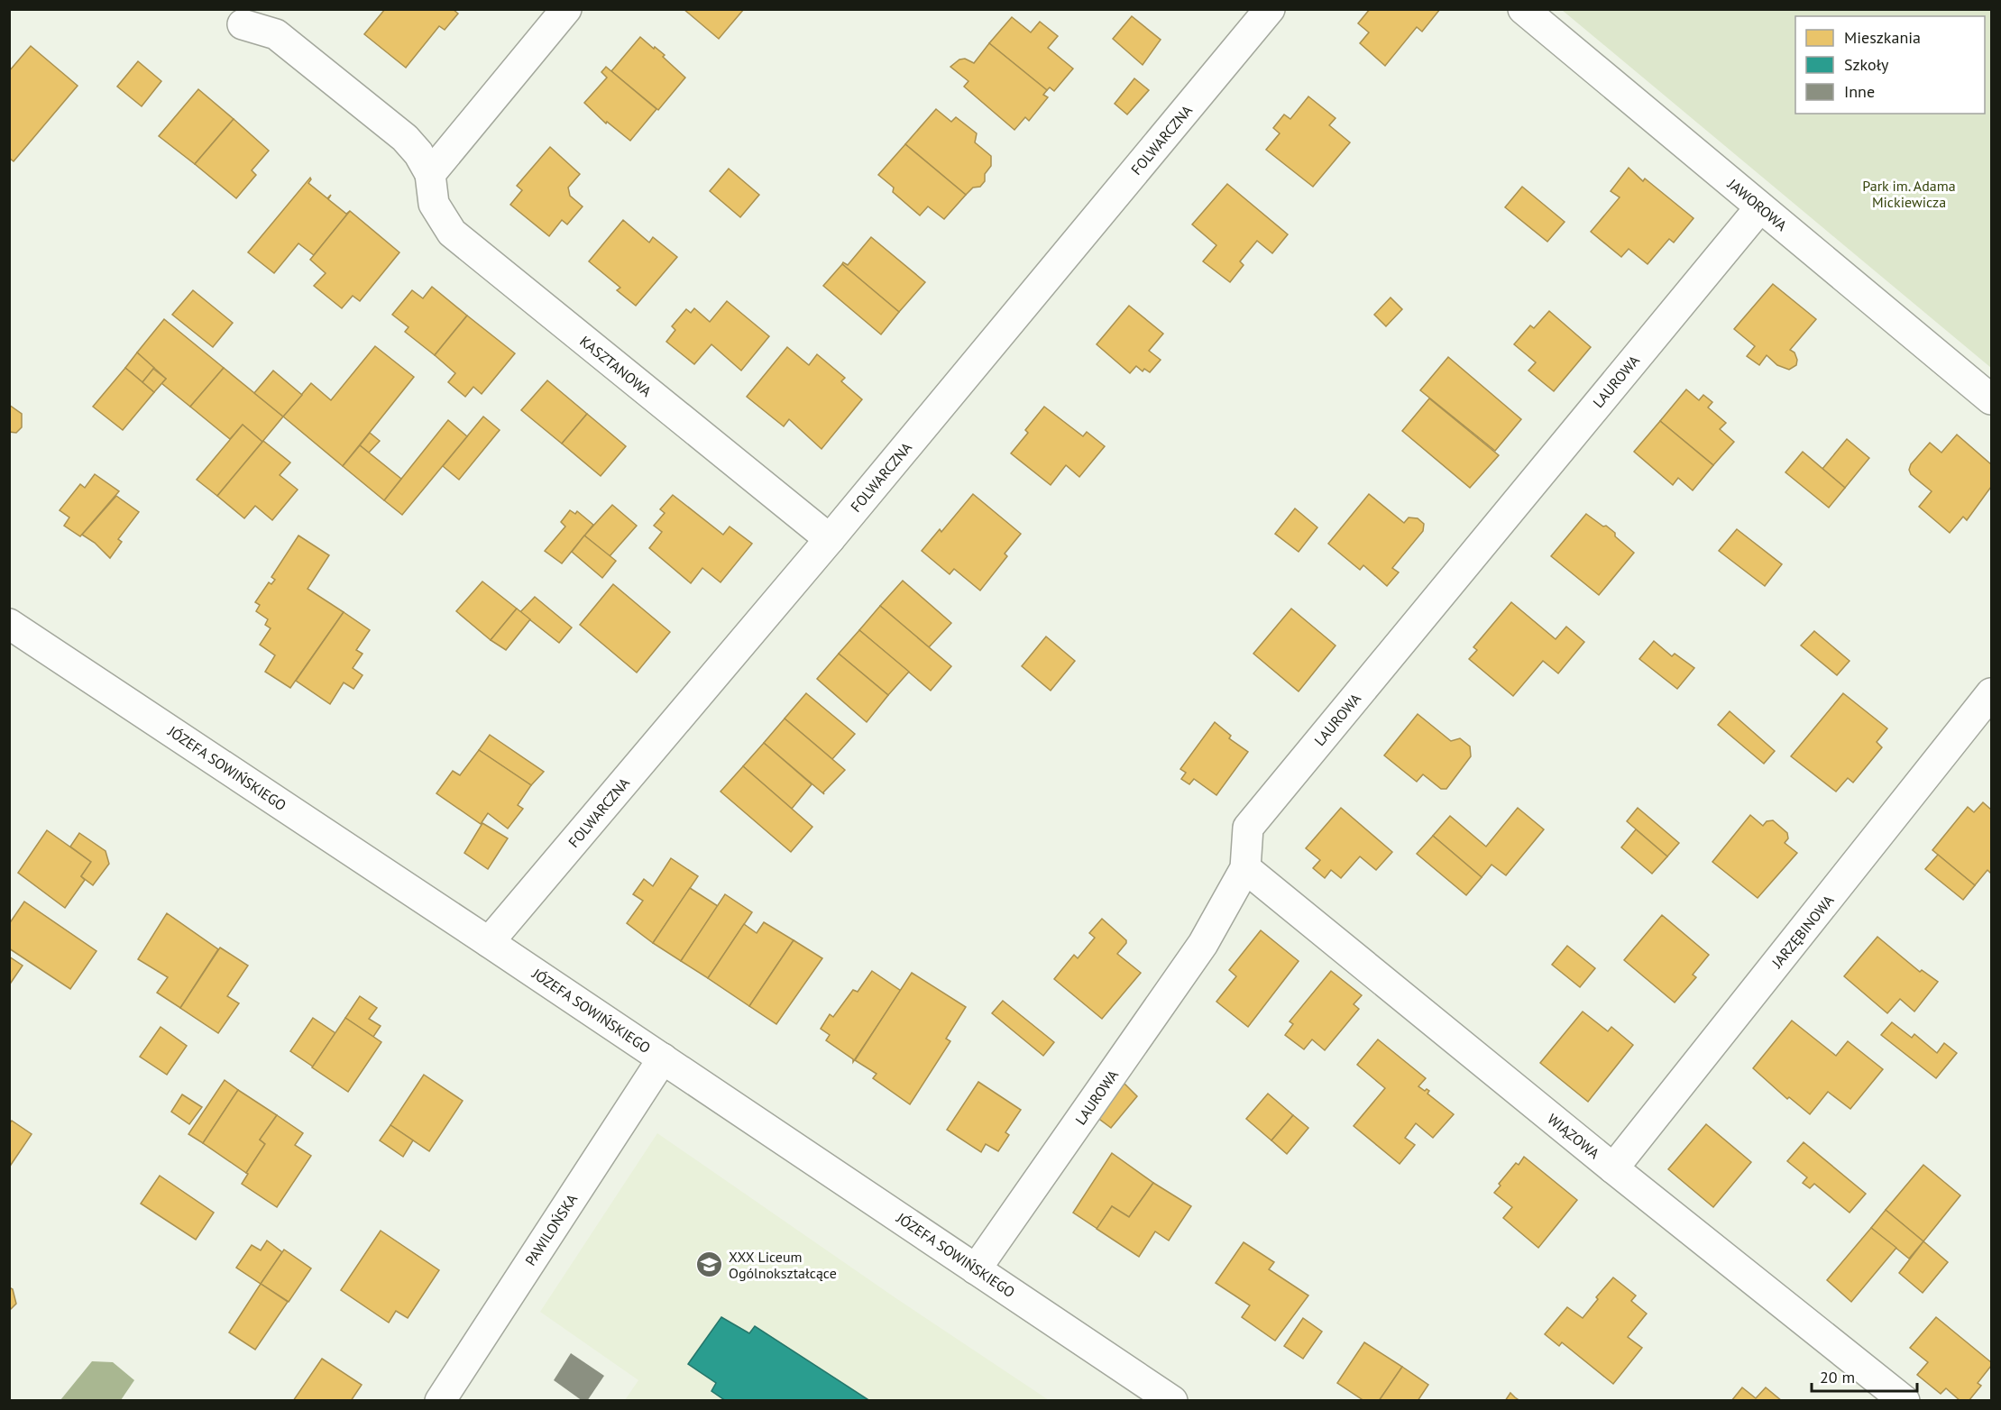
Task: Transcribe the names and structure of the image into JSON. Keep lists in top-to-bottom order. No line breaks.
{"streets":{"street":["FOLWARCZNA","JAWOROWA","KASZTANOWA","LAUROWA","JÓZEFA SOWIŃSKIEGO","JARZĘBINOWA","WIĄZOWA","PAWILOŃSKA"]},"crossings":[["FOLWARCZNA","KASZTANOWA"],["FOLWARCZNA","JÓZEFA SOWIŃSKIEGO"],["JAWOROWA","LAUROWA"],["LAUROWA","JÓZEFA SOWIŃSKIEGO"],["LAUROWA","WIĄZOWA"],["JÓZEFA SOWIŃSKIEGO","PAWILOŃSKA"],["JARZĘBINOWA","WIĄZOWA"]],"parks":["Park im. Adama Mickiewicza"],"places":{"school or university":["XXX Liceum Ogólnokształcące"]},"legend":["Mieszkania","Szkoły","Inne"],"scale_bar":"20 m"}
